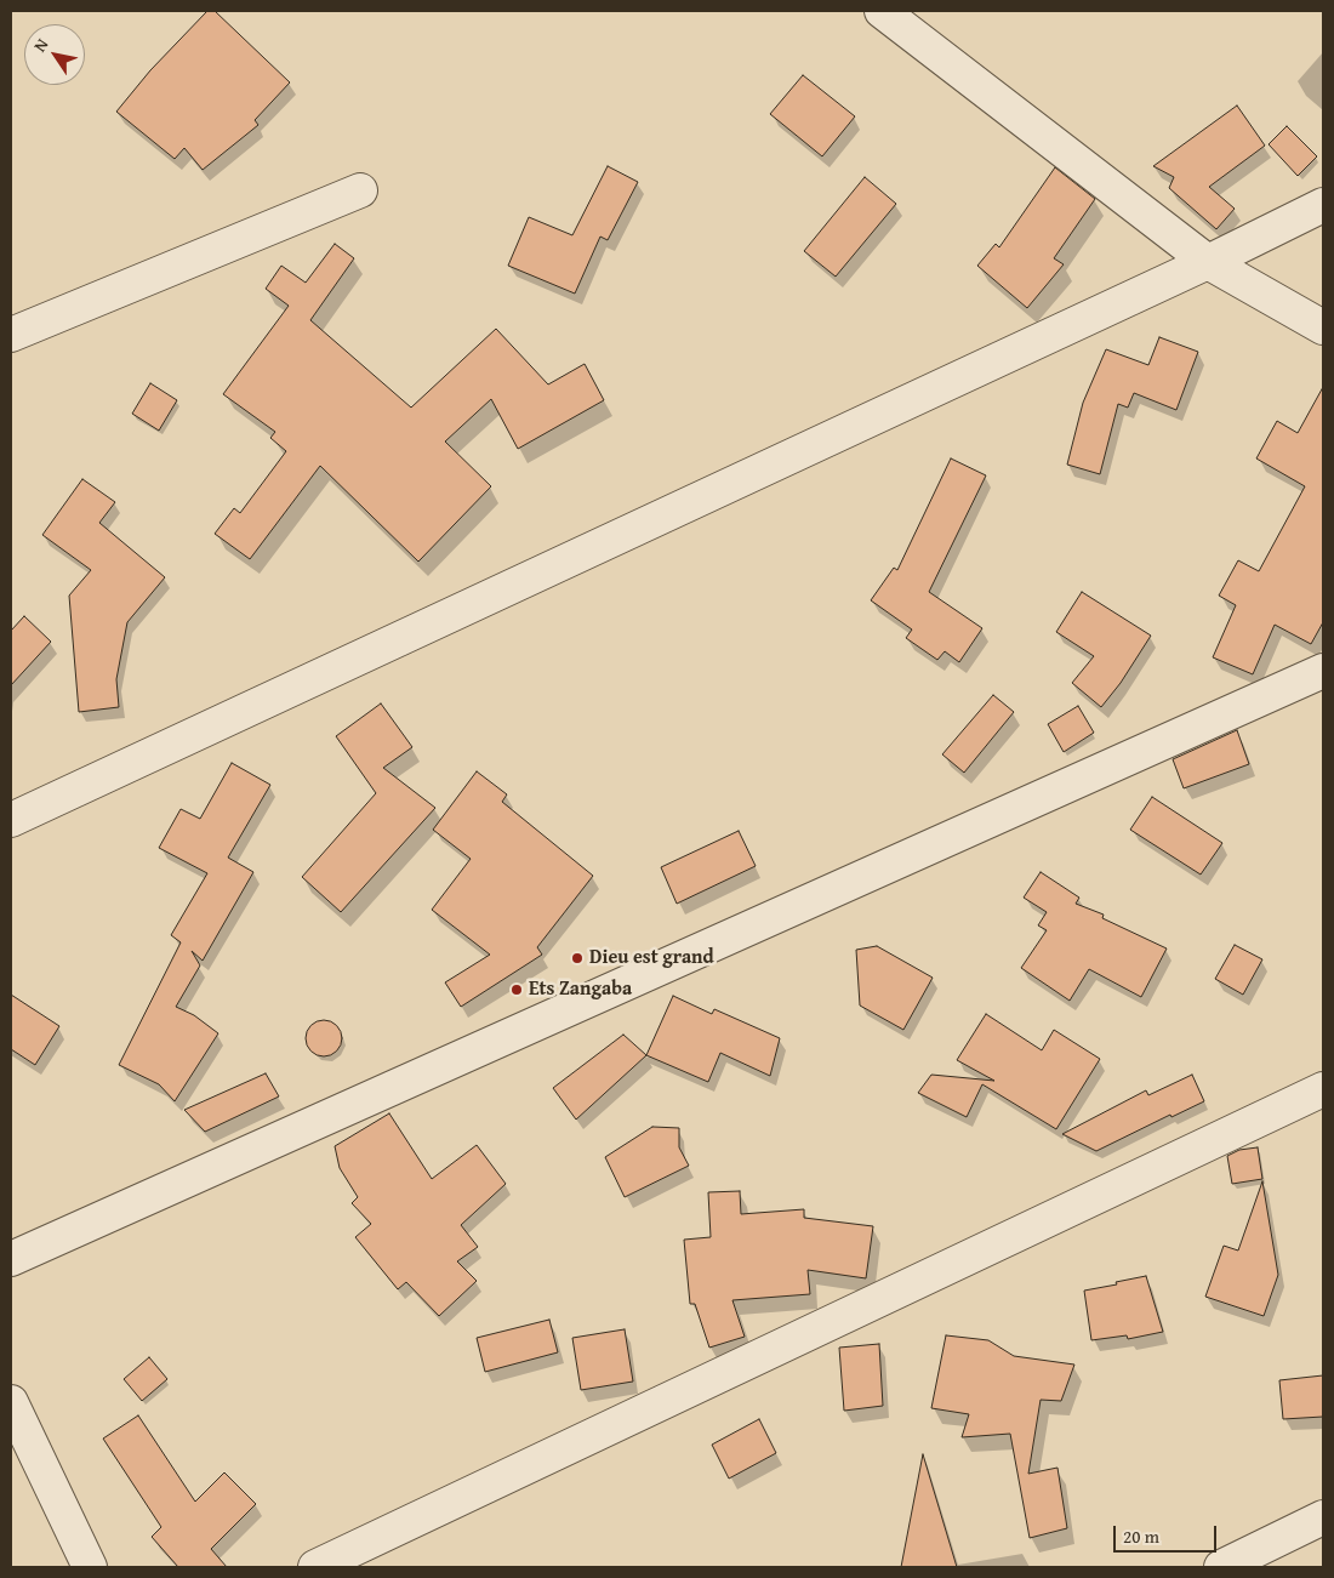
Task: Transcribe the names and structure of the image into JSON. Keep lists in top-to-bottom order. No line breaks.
{"places":["Dieu est grand","Ets Zangaba"],"scale_bar":"20 m","north":"top left"}
